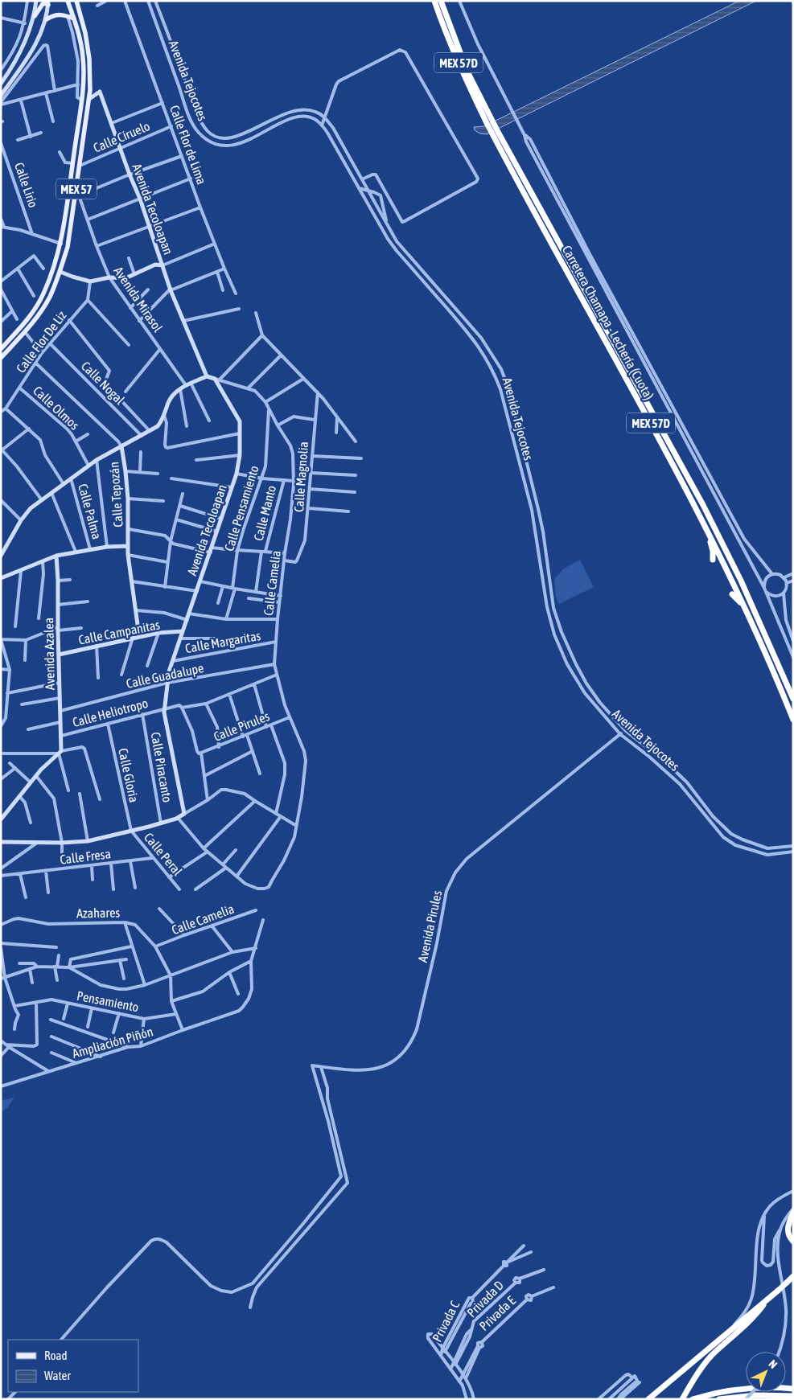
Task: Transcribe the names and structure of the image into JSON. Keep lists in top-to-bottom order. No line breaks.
{"streets":{"highway":["MEX 57D","Carretera Chamapa - Lechería (Cuota)"],"main road":["MEX 57"],"street":["Avenida Tejocotes","Calle Ciruelo","Calle Flor de Lima","Calle Lirio","Avenida Tecoloapan","Avenida Mirasol","Calle Flor De Liz","Calle Nogal","Calle Olmos","Calle Magnolia","Calle Tepozán","Calle Pensamiento","Calle Palma","Calle Manto","Calle Camelia","Calle Campanitas","Calle Margaritas","Avenida Azalea","Calle Guadalupe","Calle Heliotropo","Calle Pirules","Calle Piracanto","Calle Gloria","Calle Peral","Calle Fresa","Azahares","Avenida Pirules","Pensamiento","Ampliación Piñón","Privada D","Privada E","Privada C"]},"crossings":[["Avenida Tejocotes","Avenida Pirules"],["Calle Ciruelo","Calle Flor de Lima"],["Calle Ciruelo","MEX 57"],["Calle Ciruelo","Avenida Tecoloapan"],["MEX 57","Avenida Mirasol"],["Avenida Tecoloapan","Calle Camelia"],["Avenida Tecoloapan","Calle Campanitas"],["Avenida Tecoloapan","Calle Margaritas"],["Avenida Tecoloapan","Calle Guadalupe"],["Avenida Tecoloapan","Calle Heliotropo"],["Calle Flor De Liz","Calle Nogal"],["Calle Flor De Liz","Calle Olmos"],["Calle Flor De Liz","Calle Tepozán"],["Calle Magnolia","Calle Camelia"],["Calle Tepozán","Calle Campanitas"],["Calle Pensamiento","Calle Camelia"],["Calle Camelia","Calle Margaritas"],["Calle Camelia","Calle Guadalupe"],["Calle Camelia","Calle Pirules"],["Calle Camelia","Azahares"],["Calle Campanitas","Avenida Azalea"],["Avenida Azalea","Calle Guadalupe"],["Avenida Azalea","Calle Heliotropo"],["Calle Heliotropo","Calle Piracanto"],["Calle Heliotropo","Calle Gloria"],["Calle Gloria","Calle Peral"],["Calle Peral","Calle Fresa"]],"legend":["Road","Water"],"north":"top right"}
